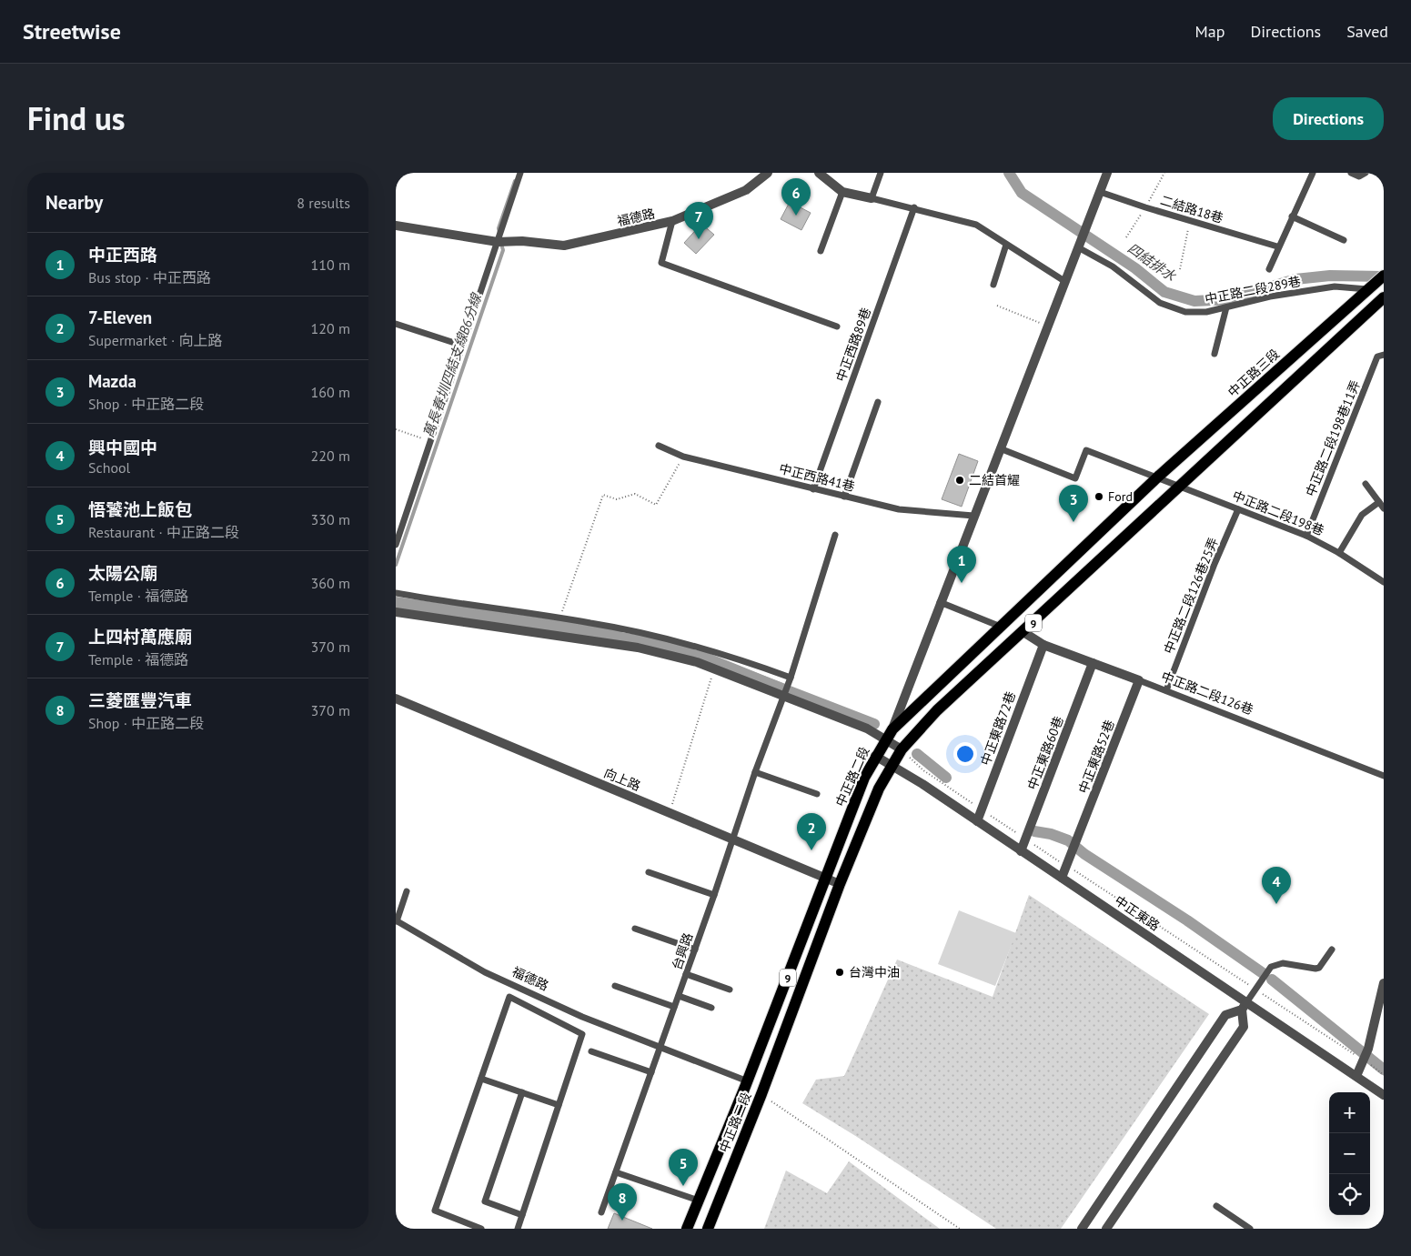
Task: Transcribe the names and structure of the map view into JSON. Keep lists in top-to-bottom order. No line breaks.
{"streets":{"main road":["中正路三段","9","中正路二段"],"street":["福德路","中正路二段126巷","中正東路72巷","中正東路60巷","中正東路52巷","向上路","中正東路"],"lane":["二結路18巷","中正路二段289巷","中正西路89巷","中正路二段198巷11弄","中正西路41巷","中正路二段198巷","中正路二段126巷25弄","台興路"]},"crossings":[["福德路","中正路二段"],["福德路","台興路"],["中正路二段289巷","中正路三段"],["中正路二段289巷","9"],["中正西路89巷","中正西路41巷"],["中正路三段","中正路二段198巷"],["中正路三段","9"],["中正路三段","中正路二段"],["中正路二段198巷11弄","中正路二段198巷"],["中正路二段198巷","中正路二段126巷25弄"],["中正路二段198巷","9"],["中正路二段198巷","中正路二段"],["中正路二段126巷25弄","中正路二段126巷"],["9","中正路二段"],["中正路二段126巷","中正東路72巷"],["中正路二段126巷","中正東路60巷"],["中正路二段126巷","中正東路52巷"],["中正路二段126巷","中正路二段"],["中正東路72巷","中正東路"],["中正東路60巷","中正東路"],["中正東路52巷","中正東路"],["中正路二段","向上路"],["中正路二段","中正東路"],["向上路","台興路"]],"water":["四結排水","萬長春圳四結支線B6分線"],"places":["二結首耀","Ford","台灣中油"],"page":{"header":"Streetwise","nav":["Map","Directions","Saved"],"title":"Find us","buttons":"Directions","heading":["Nearby","8 results"],"pins":["6","7","3","1","2","4","5","8"],"list":[{"mark":"1","name":"中正西路","note":"Bus stop · 中正西路","value":"110 m"},{"mark":"2","name":"7-Eleven","note":"Supermarket · 向上路","value":"120 m"},{"mark":"3","name":"Mazda","note":"Shop · 中正路二段","value":"160 m"},{"mark":"4","name":"興中國中","note":"School","value":"220 m"},{"mark":"5","name":"悟饕池上飯包","note":"Restaurant · 中正路二段","value":"330 m"},{"mark":"6","name":"太陽公廟","note":"Temple · 福德路","value":"360 m"},{"mark":"7","name":"上四村萬應廟","note":"Temple · 福德路","value":"370 m"},{"mark":"8","name":"三菱匯豐汽車","note":"Shop · 中正路二段","value":"370 m"}],"map_buttons":["+","−"]}}
